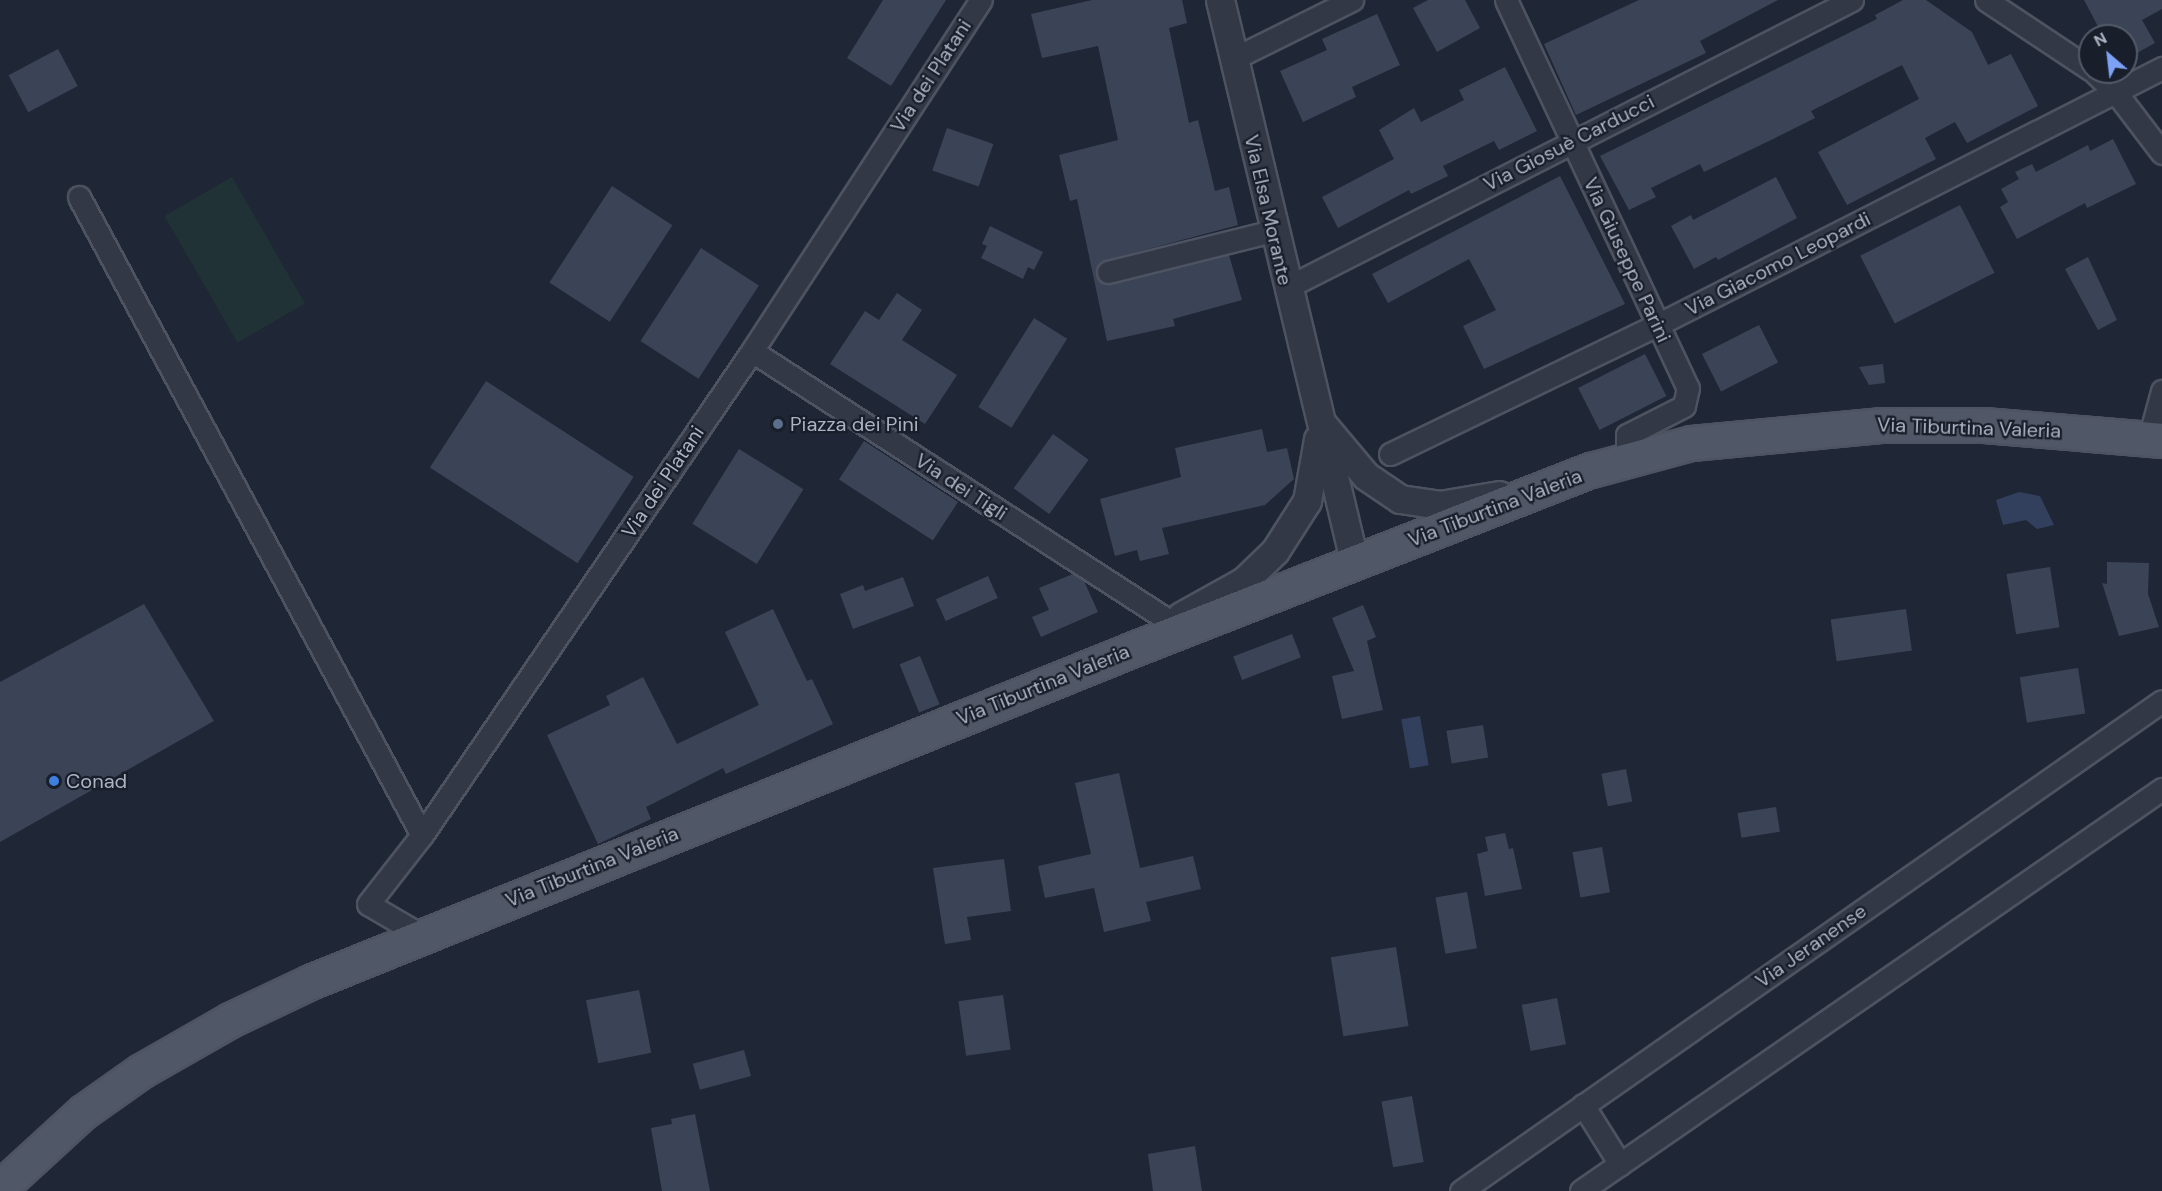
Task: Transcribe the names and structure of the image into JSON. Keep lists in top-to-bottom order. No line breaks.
{"streets":{"main road":["Via Tiburtina Valeria"],"street":["Via dei Platani","Via Giosuè Carducci","Via Elsa Morante","Via Giuseppe Parini","Via Giacomo Leopardi","Via dei Tigli","Via Jeranense"]},"crossings":[["Via dei Platani","Via Tiburtina Valeria"],["Via dei Platani","Via dei Tigli"],["Via Giosuè Carducci","Via Elsa Morante"],["Via Giosuè Carducci","Via Giuseppe Parini"],["Via Elsa Morante","Via Tiburtina Valeria"],["Via Elsa Morante","Via dei Tigli"],["Via Giuseppe Parini","Via Giacomo Leopardi"],["Via Giuseppe Parini","Via Tiburtina Valeria"]],"places":["Piazza dei Pini","Conad"],"north":"top left"}
